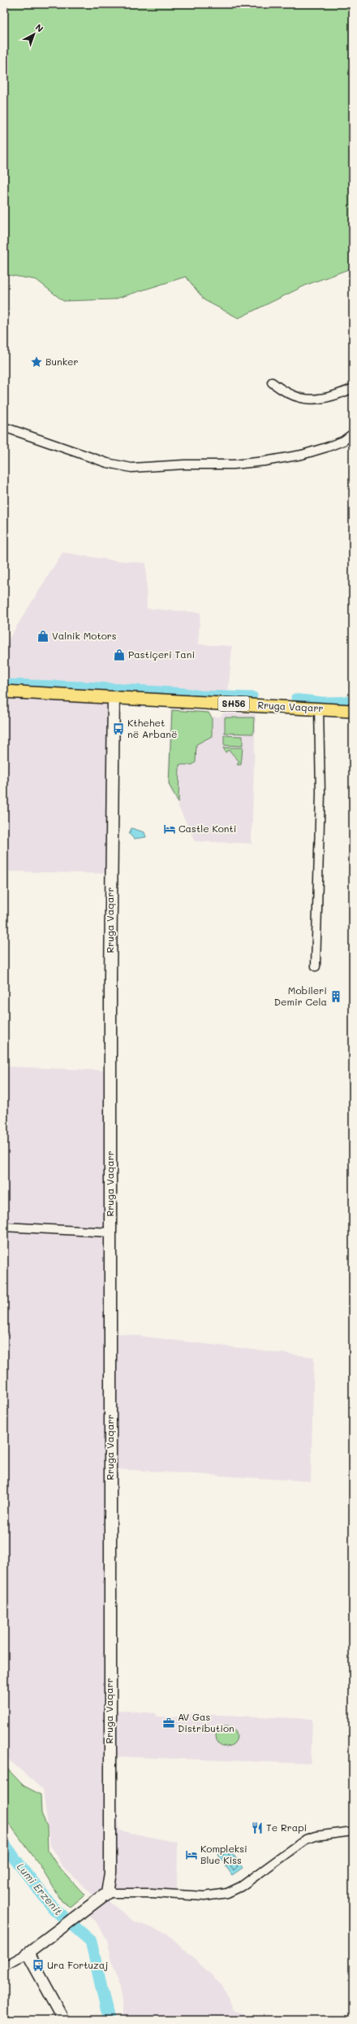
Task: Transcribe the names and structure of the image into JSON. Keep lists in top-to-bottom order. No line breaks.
{"streets":{"main road":["SH56","Rruga Vaqarr"]},"crossings":[["SH56","Rruga Vaqarr"]],"water":["Lumi Erzenit"],"places":{"place":["Bunker"],"shop":["Valnik Motors","Pastiçeri Tani"],"bus stop":["Kthehet në Arbanë","Ura Fortuzaj"],"hotel":["Castle Konti","Kompleksi Blue Kiss"],"building":["Mobileri Demir Cela"],"office":["AV Gas Distribution"],"restaurant":["Te Rrapi"]},"north":"top right"}
